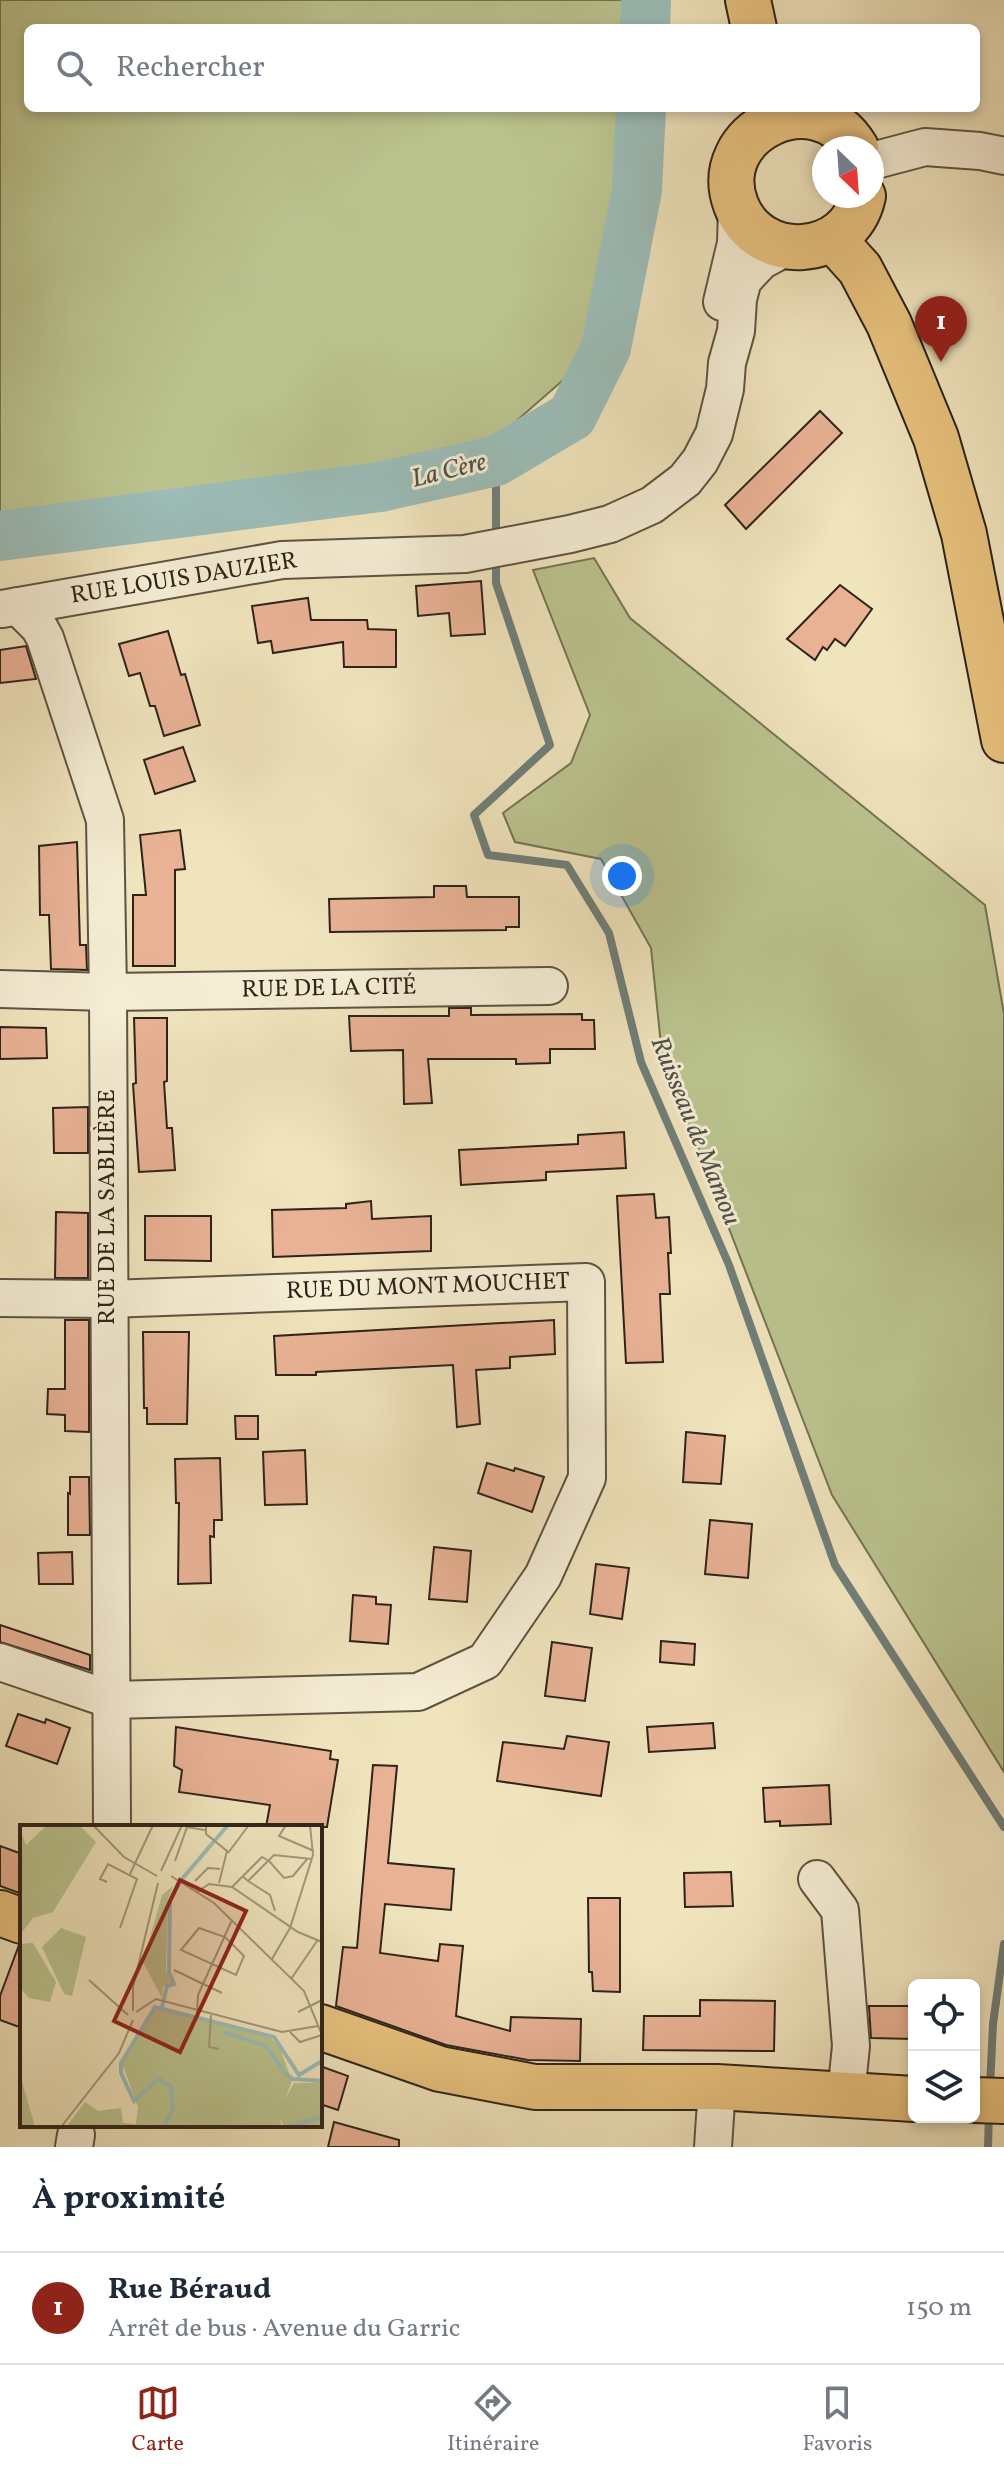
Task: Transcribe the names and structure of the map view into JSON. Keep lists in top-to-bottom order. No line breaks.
{"streets":{"street":["RUE LOUIS DAUZIER","RUE DE LA CITÉ","RUE DE LA SABLIÈRE","RUE DU MONT MOUCHET"]},"crossings":[["RUE LOUIS DAUZIER","RUE DE LA SABLIÈRE"],["RUE DE LA CITÉ","RUE DE LA SABLIÈRE"],["RUE DE LA SABLIÈRE","RUE DU MONT MOUCHET"]],"water":["La Cère","Ruisseau de Mamou"],"north":"bottom right","page":{"search":"Rechercher","pins":"1","heading":"À proximité","list":[{"mark":"1","name":"Rue Béraud","note":"Arrêt de bus · Avenue du Garric","value":"150 m"}],"nav":["Carte","Itinéraire","Favoris"]}}
